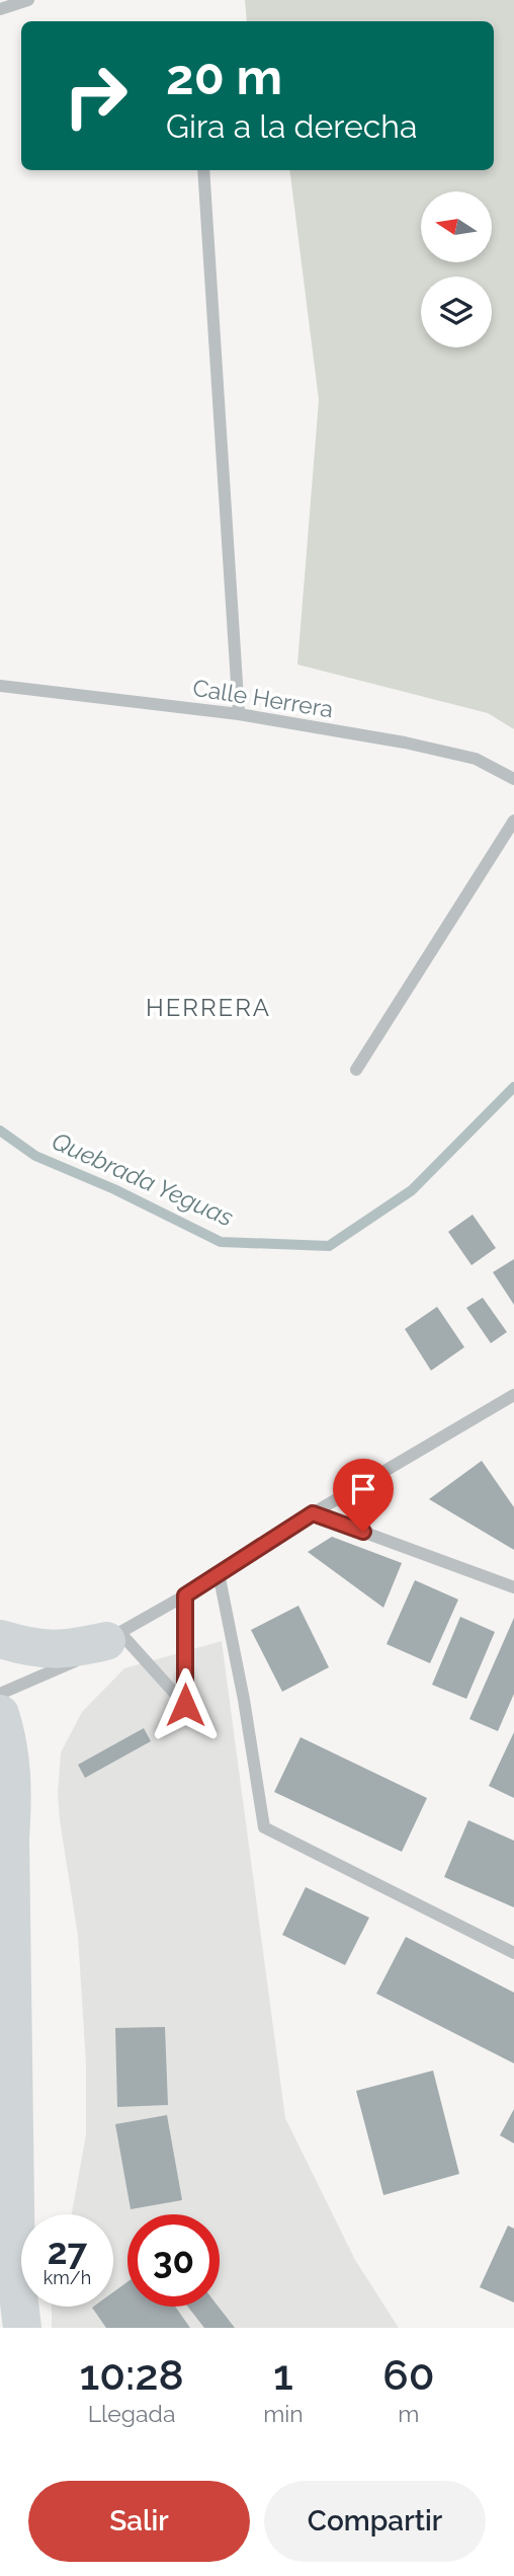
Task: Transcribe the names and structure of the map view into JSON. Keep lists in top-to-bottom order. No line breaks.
{"streets":{"street":["Calle Herrera"]},"districts":["HERRERA"],"water":["Quebrada Yeguas"],"north":"left","page":{"turn":["20 m","Gira a la derecha"],"speed":"27 km/h","limit":"30","eta":["10:28","Llegada","1","min","60","m"],"buttons":["Salir","Compartir"]}}
